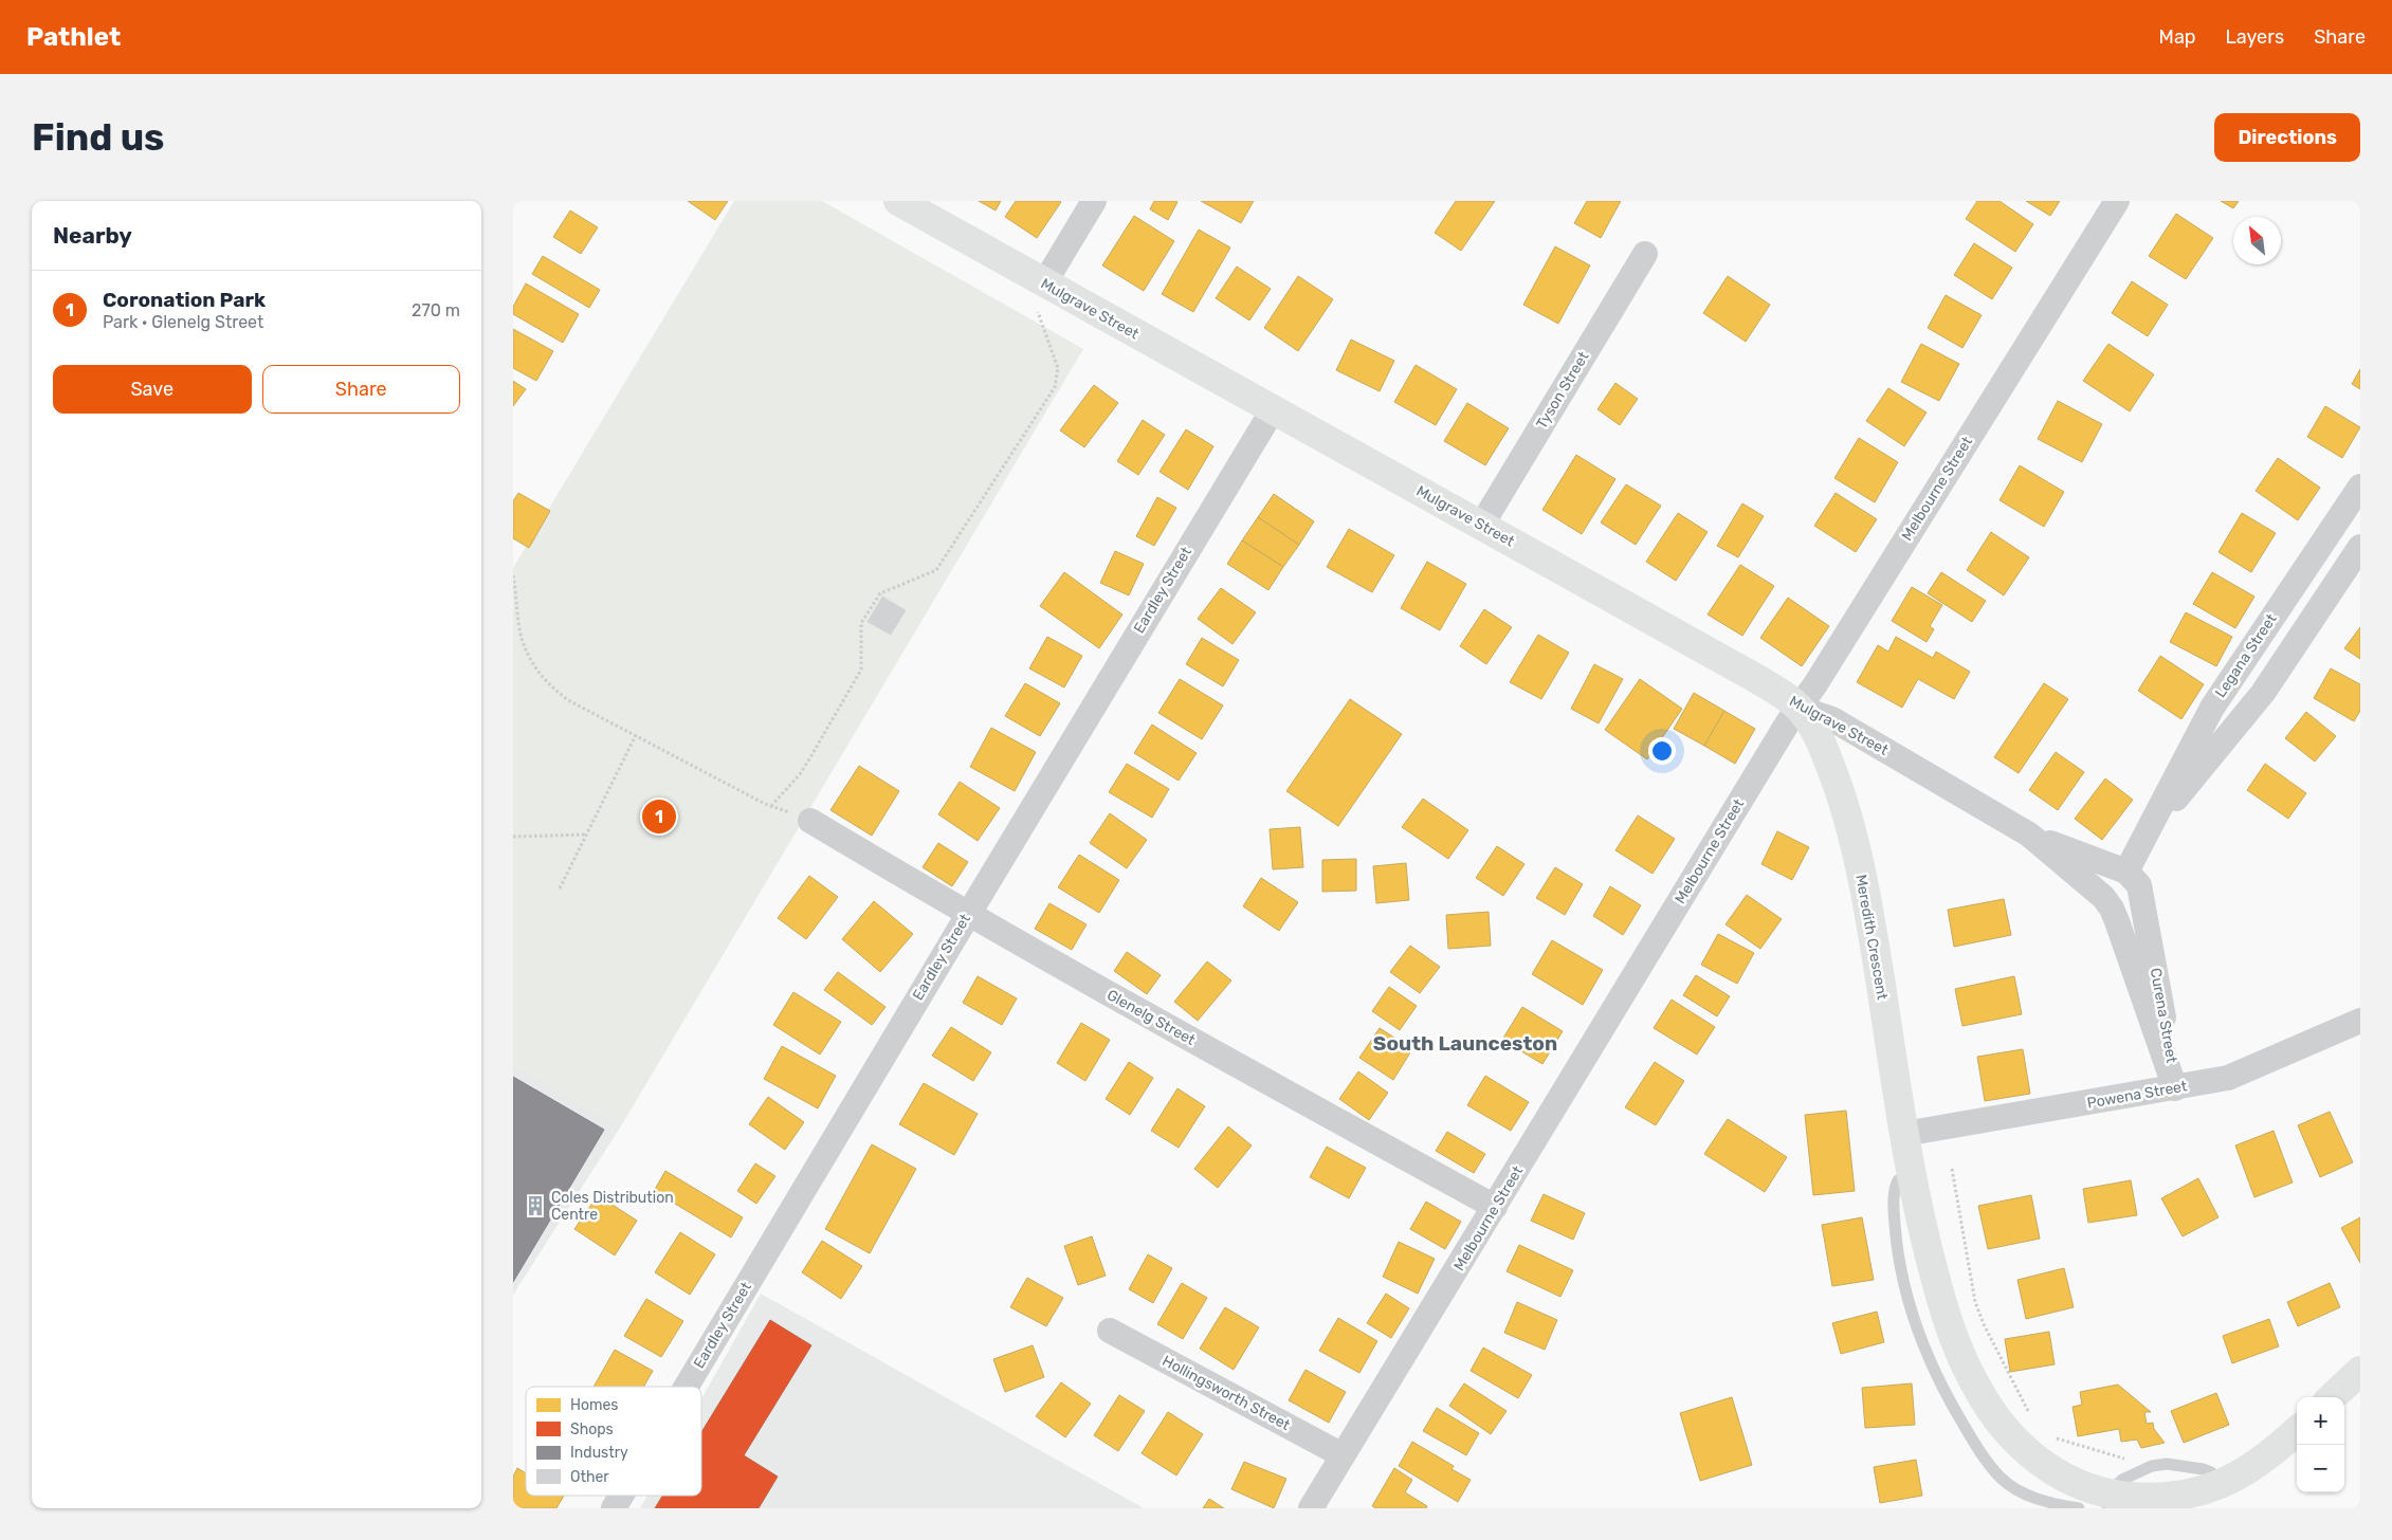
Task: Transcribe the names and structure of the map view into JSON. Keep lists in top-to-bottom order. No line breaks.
{"streets":{"street":["Mulgrave Street","Tyson Street","Melbourne Street","Eardley Street","Legana Street","Meredith Crescent","Curena Street","Glenelg Street","Powena Street","Hollingsworth Street"]},"crossings":[["Mulgrave Street","Tyson Street"],["Mulgrave Street","Melbourne Street"],["Mulgrave Street","Eardley Street"],["Mulgrave Street","Legana Street"],["Mulgrave Street","Meredith Crescent"],["Mulgrave Street","Curena Street"],["Melbourne Street","Meredith Crescent"],["Melbourne Street","Glenelg Street"],["Melbourne Street","Hollingsworth Street"],["Eardley Street","Glenelg Street"],["Legana Street","Curena Street"],["Meredith Crescent","Powena Street"],["Curena Street","Powena Street"]],"districts":["South Launceston"],"places":{"building":["Coles Distribution Centre"]},"legend":["Homes","Shops","Industry","Other"],"north":"top left","page":{"header":"Pathlet","nav":["Map","Layers","Share"],"buttons":["Directions",["Save","Share"]],"title":"Find us","heading":"Nearby","list":[{"mark":"1","name":"Coronation Park","note":"Park · Glenelg Street","value":"270 m"}],"pins":"1","map_buttons":["+","−"]}}
